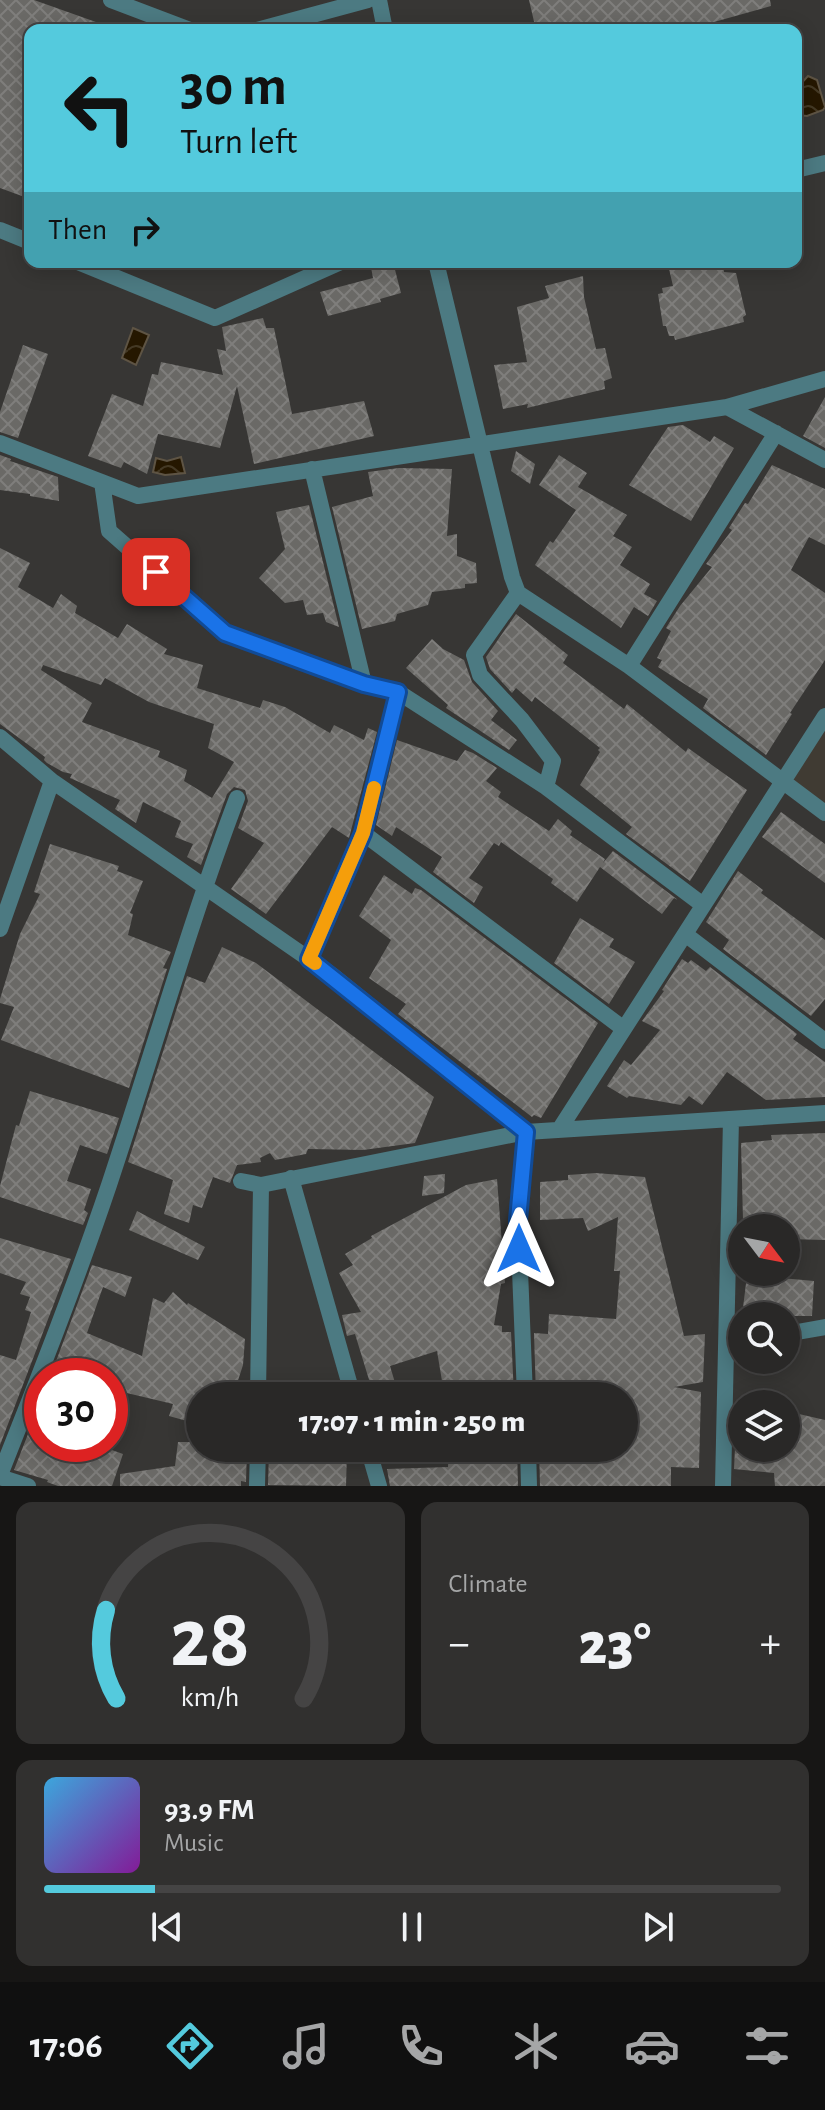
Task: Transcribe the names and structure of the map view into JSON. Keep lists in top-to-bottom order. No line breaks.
{"north":"bottom right","page":{"turn":["30 m","Turn left"],"then":"Then","limit":"30","trip":"17:07 · 1 min · 250 m","tile":"Climate","heat":["−","23°","+"],"song":["93.9 FM","Music"],"tabs":"17:06","gauge":["28","km/h"]}}
